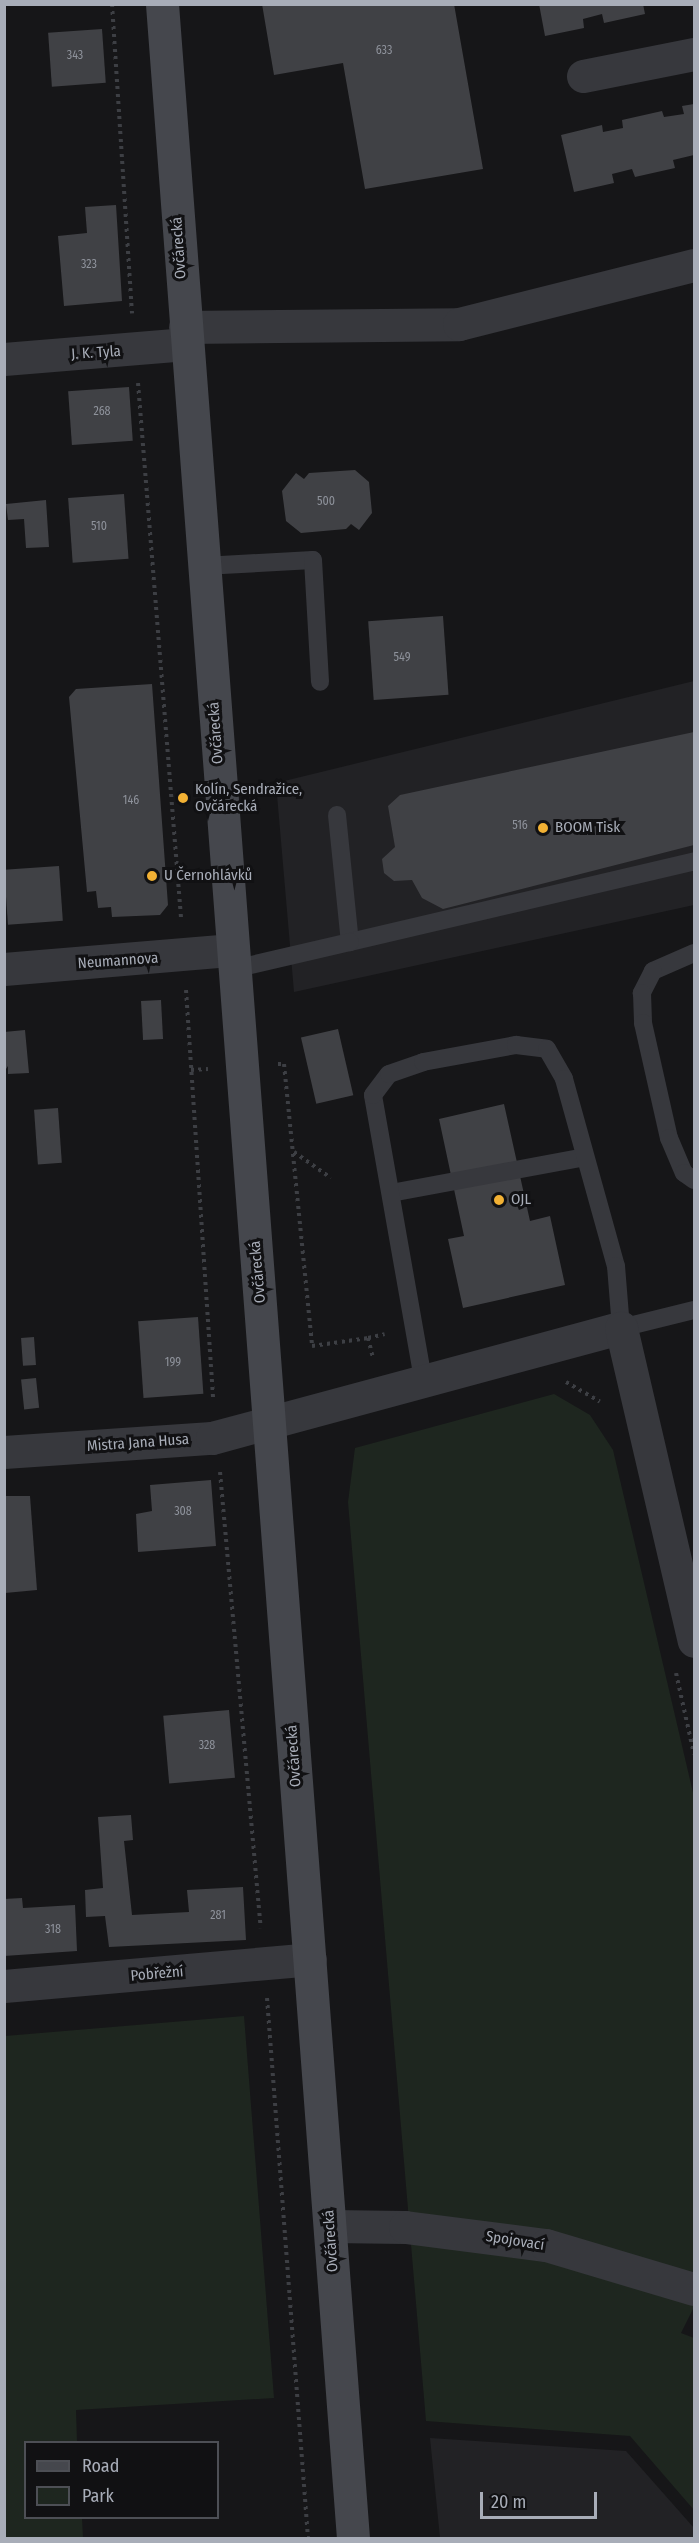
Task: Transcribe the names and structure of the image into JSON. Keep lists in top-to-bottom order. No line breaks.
{"streets":{"main road":["Ovčárecká"],"street":["J. K. Tyla","Neumannova","Mistra Jana Husa","Pobřežní","Spojovací"]},"crossings":[["Ovčárecká","J. K. Tyla"],["Ovčárecká","Neumannova"],["Ovčárecká","Mistra Jana Husa"],["Ovčárecká","Pobřežní"],["Ovčárecká","Spojovací"]],"places":["Kolín, Sendražice, Ovčárecká","BOOM Tisk","U Černohlávků","OJL"],"house_numbers":["633","343","323","268","500","510","549","146","516","199","308","328","281","318"],"legend":["Road","Park"],"scale_bar":"20 m"}
